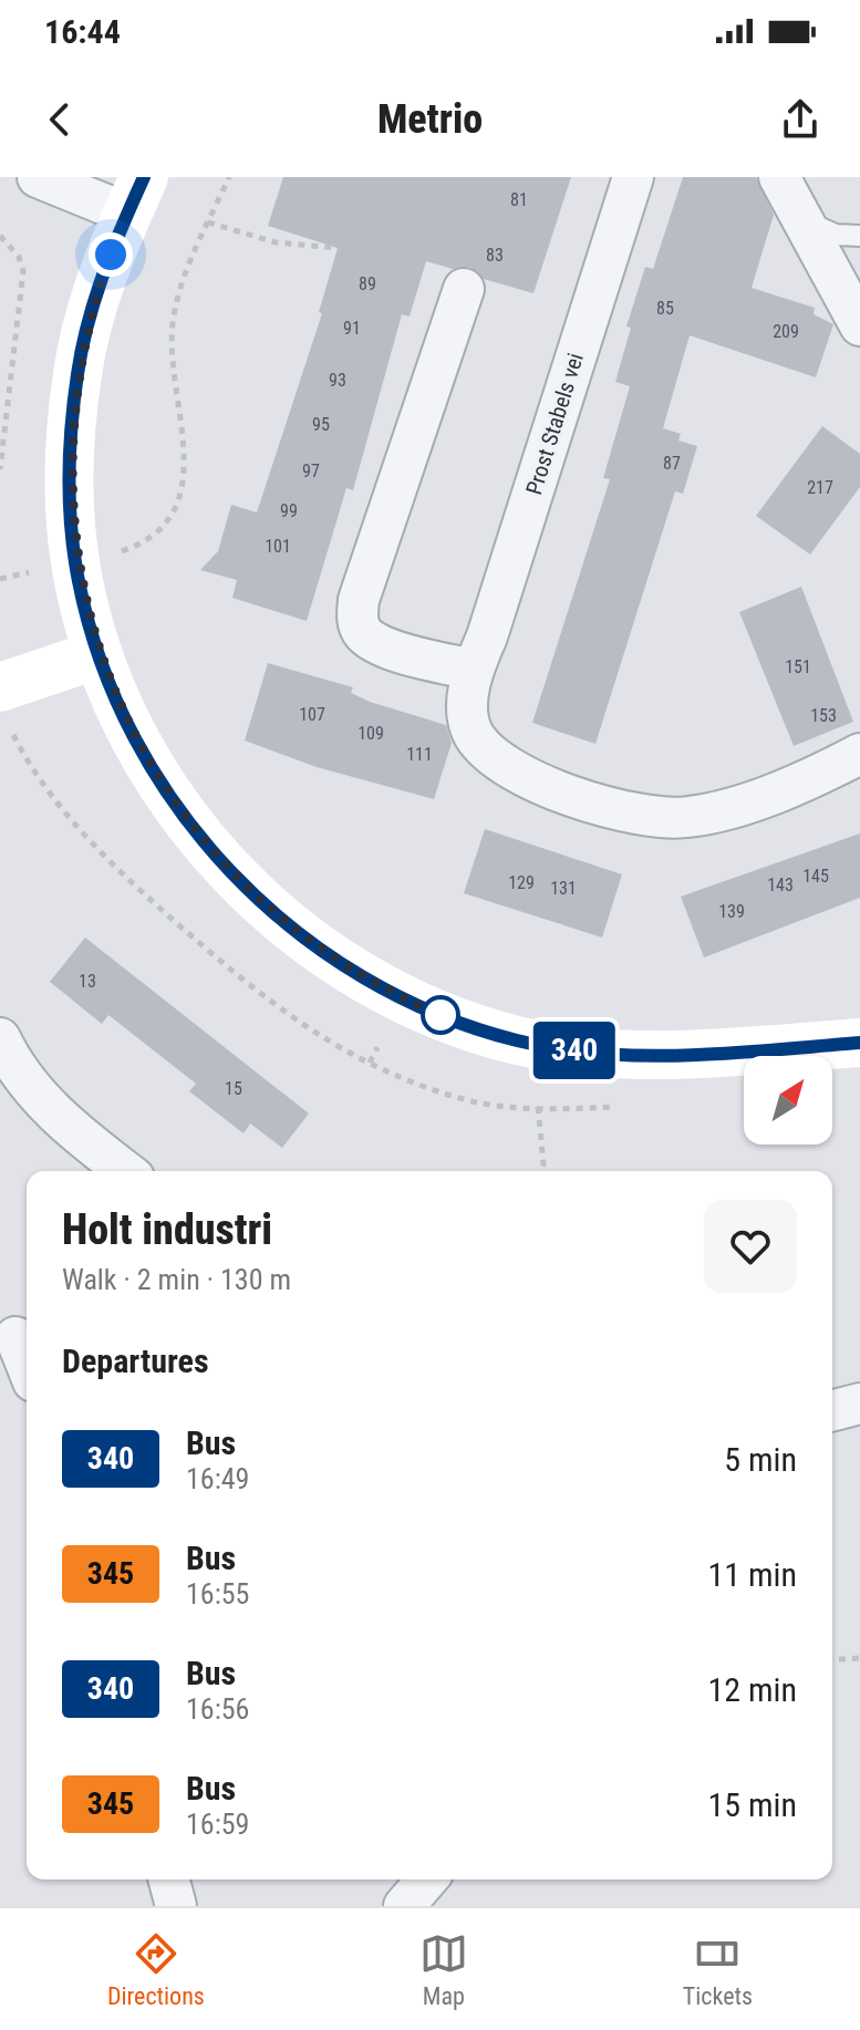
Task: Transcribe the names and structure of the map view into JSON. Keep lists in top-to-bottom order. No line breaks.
{"streets":{"street":["Prost Stabels vei"]},"lines":["bus line 340"],"house_numbers":["81","83","89","85","91","209","93","95","87","97","217","99","101","151","107","153","109","111","145","129","143","131","139","13","15"],"north":"top right","page":{"status":"16:44","header":"Metrio","on_map":"340","heading":[["Holt industri","Walk · 2 min · 130 m"],"Departures"],"list":[{"mark":"340","name":"Bus","note":"16:49","value":"5 min"},{"mark":"345","name":"Bus","note":"16:55","value":"11 min"},{"mark":"340","name":"Bus","note":"16:56","value":"12 min"},{"mark":"345","name":"Bus","note":"16:59","value":"15 min"}],"tabs":["Directions","Map","Tickets"]}}
